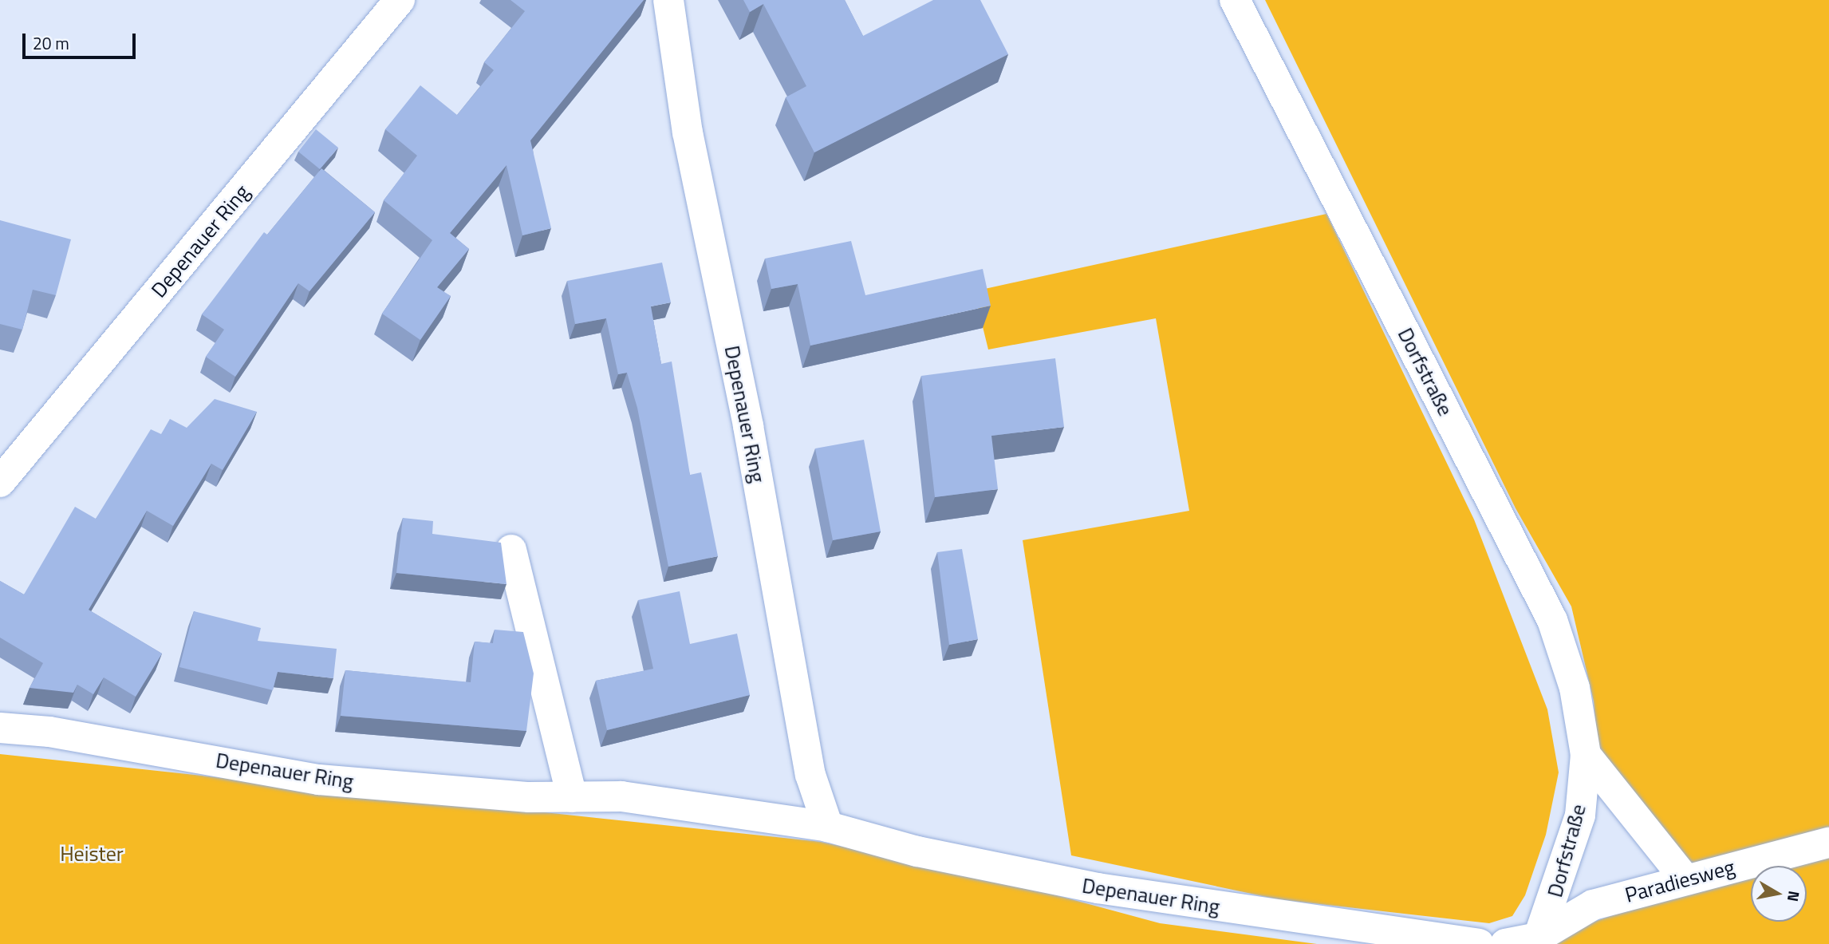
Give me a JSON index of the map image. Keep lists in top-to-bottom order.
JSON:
{
  "streets": {
    "street": ["Depenauer Ring", "Dorfstraße", "Paradiesweg"]
  },
  "crossings": [
    ["Dorfstraße", "Paradiesweg"]
  ],
  "parks": ["Heister"],
  "scale_bar": "20 m",
  "north": "right"
}
